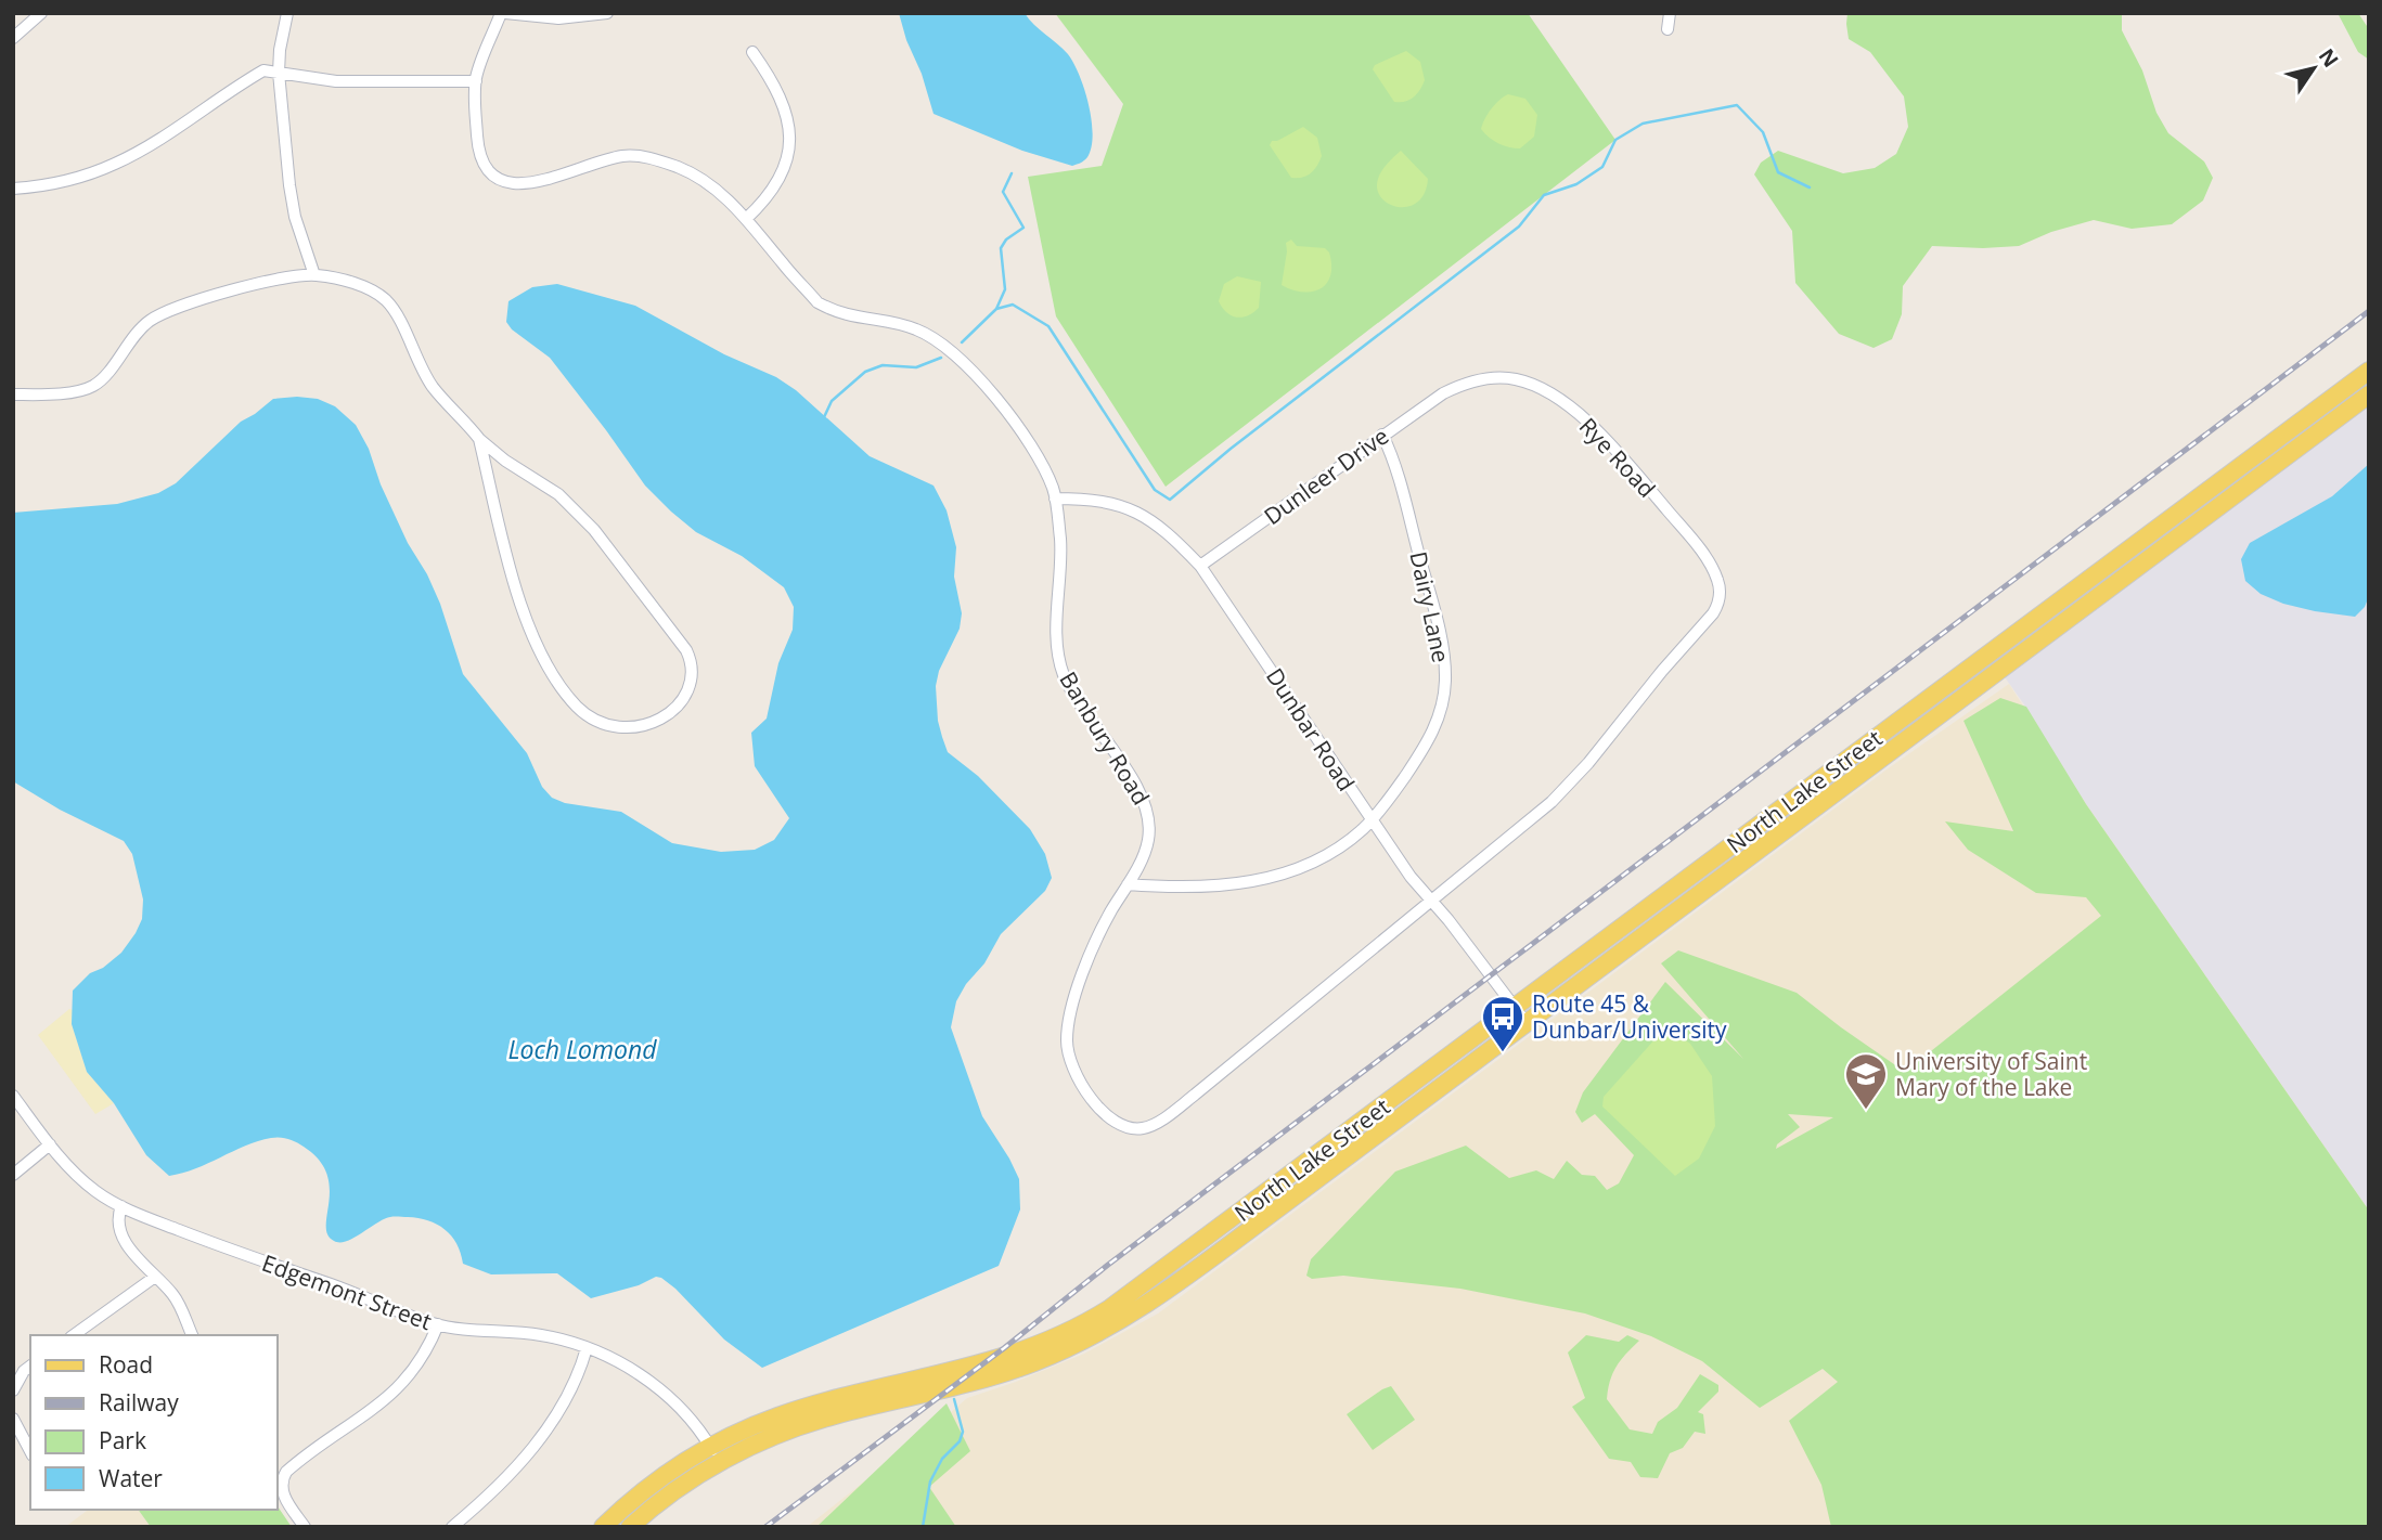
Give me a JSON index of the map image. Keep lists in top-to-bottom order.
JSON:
{
  "streets": {
    "main road": ["North Lake Street"],
    "street": [
      "Rye Road",
      "Dunleer Drive",
      "Dairy Lane",
      "Dunbar Road",
      "Banbury Road",
      "Edgemont Street"
    ]
  },
  "crossings": [
    ["Rye Road", "Dunleer Drive"],
    ["Rye Road", "Banbury Road"],
    ["Dunleer Drive", "Dairy Lane"],
    ["Dunleer Drive", "Dunbar Road"],
    ["Dairy Lane", "Dunbar Road"],
    ["Dairy Lane", "Banbury Road"],
    ["Dunbar Road", "Banbury Road"],
    ["Dunbar Road", "North Lake Street"],
    ["North Lake Street", "Edgemont Street"]
  ],
  "water": ["Loch Lomond"],
  "places": {
    "bus stop": ["Route 45 & Dunbar/University"],
    "school or university": ["University of Saint Mary of the Lake"]
  },
  "legend": [
    "Road",
    "Railway",
    "Park",
    "Water"
  ],
  "north": "top right"
}
